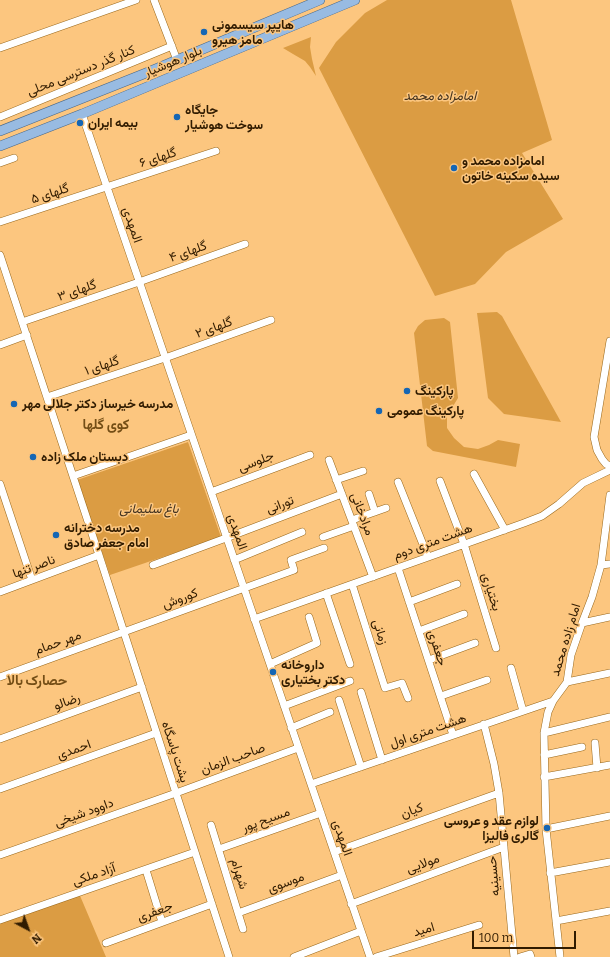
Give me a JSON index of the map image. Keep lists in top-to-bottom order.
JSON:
{
  "streets": {
    "main road": ["بلوار هوشیار"],
    "street": [
      "کنار گذر دسترسی محلی",
      "گلهای ۶",
      "گلهای ۵",
      "المهدی",
      "گلهای ۴",
      "گلهای ۳",
      "گلهای ۲",
      "گلهای ۱",
      "جلوسی",
      "تورانی",
      "مرادخانی",
      "هشت متری دوم",
      "ناصر تنها",
      "بختیاری",
      "کوروش",
      "زمانی",
      "امام زاده محمد",
      "مهر حمام",
      "جعفری",
      "رضالو",
      "هشت متری اول",
      "احمدی",
      "پشت پاسگاه",
      "صاحب الزمان",
      "کیان",
      "داوود شیخی",
      "مسیح پور",
      "مولایی",
      "شهرام",
      "آزاد ملکی",
      "حسینیه",
      "موسوی",
      "امید"
    ]
  },
  "crossings": [
    ["بلوار هوشیار", "المهدی"],
    ["گلهای ۶", "گلهای ۵"],
    ["گلهای ۶", "المهدی"],
    ["گلهای ۵", "المهدی"],
    ["المهدی", "گلهای ۴"],
    ["المهدی", "گلهای ۳"],
    ["المهدی", "گلهای ۲"],
    ["المهدی", "گلهای ۱"],
    ["المهدی", "جلوسی"],
    ["المهدی", "تورانی"],
    ["المهدی", "هشت متری دوم"],
    ["المهدی", "کوروش"],
    ["المهدی", "هشت متری اول"],
    ["المهدی", "صاحب الزمان"],
    ["المهدی", "کیان"],
    ["المهدی", "مسیح پور"],
    ["المهدی", "مولایی"],
    ["المهدی", "موسوی"],
    ["گلهای ۴", "گلهای ۳"],
    ["گلهای ۲", "گلهای ۱"],
    ["تورانی", "مرادخانی"],
    ["مرادخانی", "هشت متری دوم"],
    ["هشت متری دوم", "بختیاری"],
    ["هشت متری دوم", "زمانی"],
    ["هشت متری دوم", "جعفری"],
    ["ناصر تنها", "پشت پاسگاه"],
    ["کوروش", "مهر حمام"],
    ["کوروش", "پشت پاسگاه"],
    ["امام زاده محمد", "هشت متری اول"],
    ["مهر حمام", "پشت پاسگاه"],
    ["جعفری", "هشت متری اول"],
    ["جعفری", "پشت پاسگاه"],
    ["رضالو", "پشت پاسگاه"],
    ["هشت متری اول", "حسینیه"],
    ["احمدی", "پشت پاسگاه"],
    ["پشت پاسگاه", "صاحب الزمان"],
    ["پشت پاسگاه", "داوود شیخی"],
    ["پشت پاسگاه", "آزاد ملکی"],
    ["صاحب الزمان", "داوود شیخی"],
    ["کیان", "حسینیه"],
    ["مسیح پور", "شهرام"],
    ["مولایی", "حسینیه"],
    ["شهرام", "موسوی"]
  ],
  "districts": ["کوی گلها", "حصارک بالا"],
  "parks": ["امامزاده محمد", "باغ سلیمانی"],
  "places": [
    "هایپر سیسمونی مامز هیرو",
    "جایگاه سوخت هوشیار",
    "بیمه ایران",
    "امامزاده محمد و سیده سکینه خاتون",
    "پارکینگ",
    "مدرسه خیرساز دکتر جلالی مهر",
    "پارکینگ عمومی",
    "دبستان ملک زاده",
    "مدرسه دخترانه امام جعفر صادق",
    "داروخانه دکتر بختیاری",
    "لوازم عقد و عروسی گالری فالیزا"
  ],
  "scale_bar": "100 m",
  "north": "bottom right"
}
